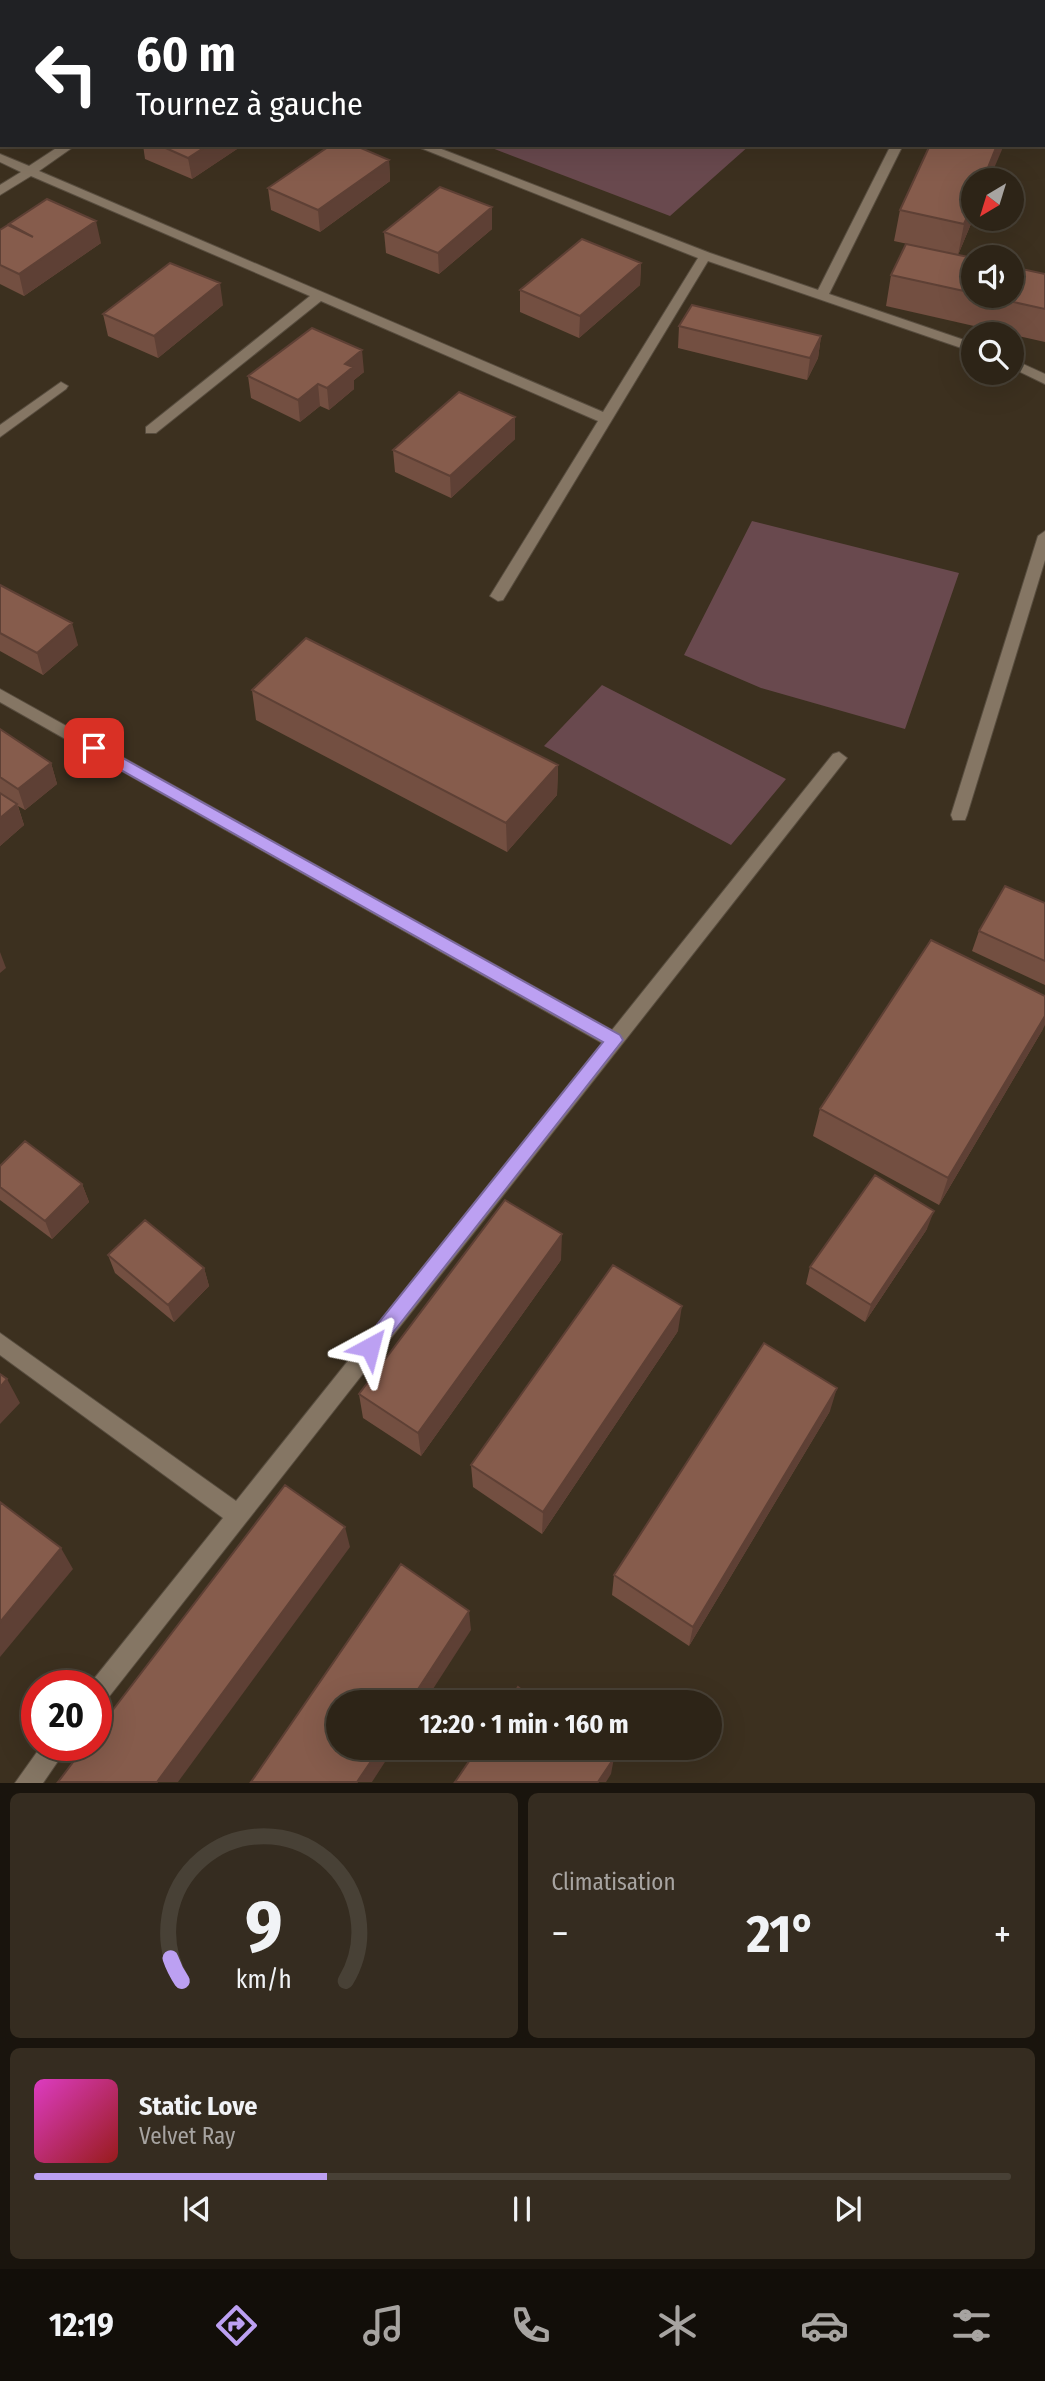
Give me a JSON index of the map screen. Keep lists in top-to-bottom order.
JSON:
{
  "north": "bottom left",
  "page": {
    "turn": ["60 m", "Tournez à gauche"],
    "limit": "20",
    "trip": "12:20 · 1 min · 160 m",
    "tile": "Climatisation",
    "heat": ["−", "21°", "+"],
    "song": ["Static Love", "Velvet Ray"],
    "tabs": "12:19",
    "gauge": ["9", "km/h"]
  }
}
